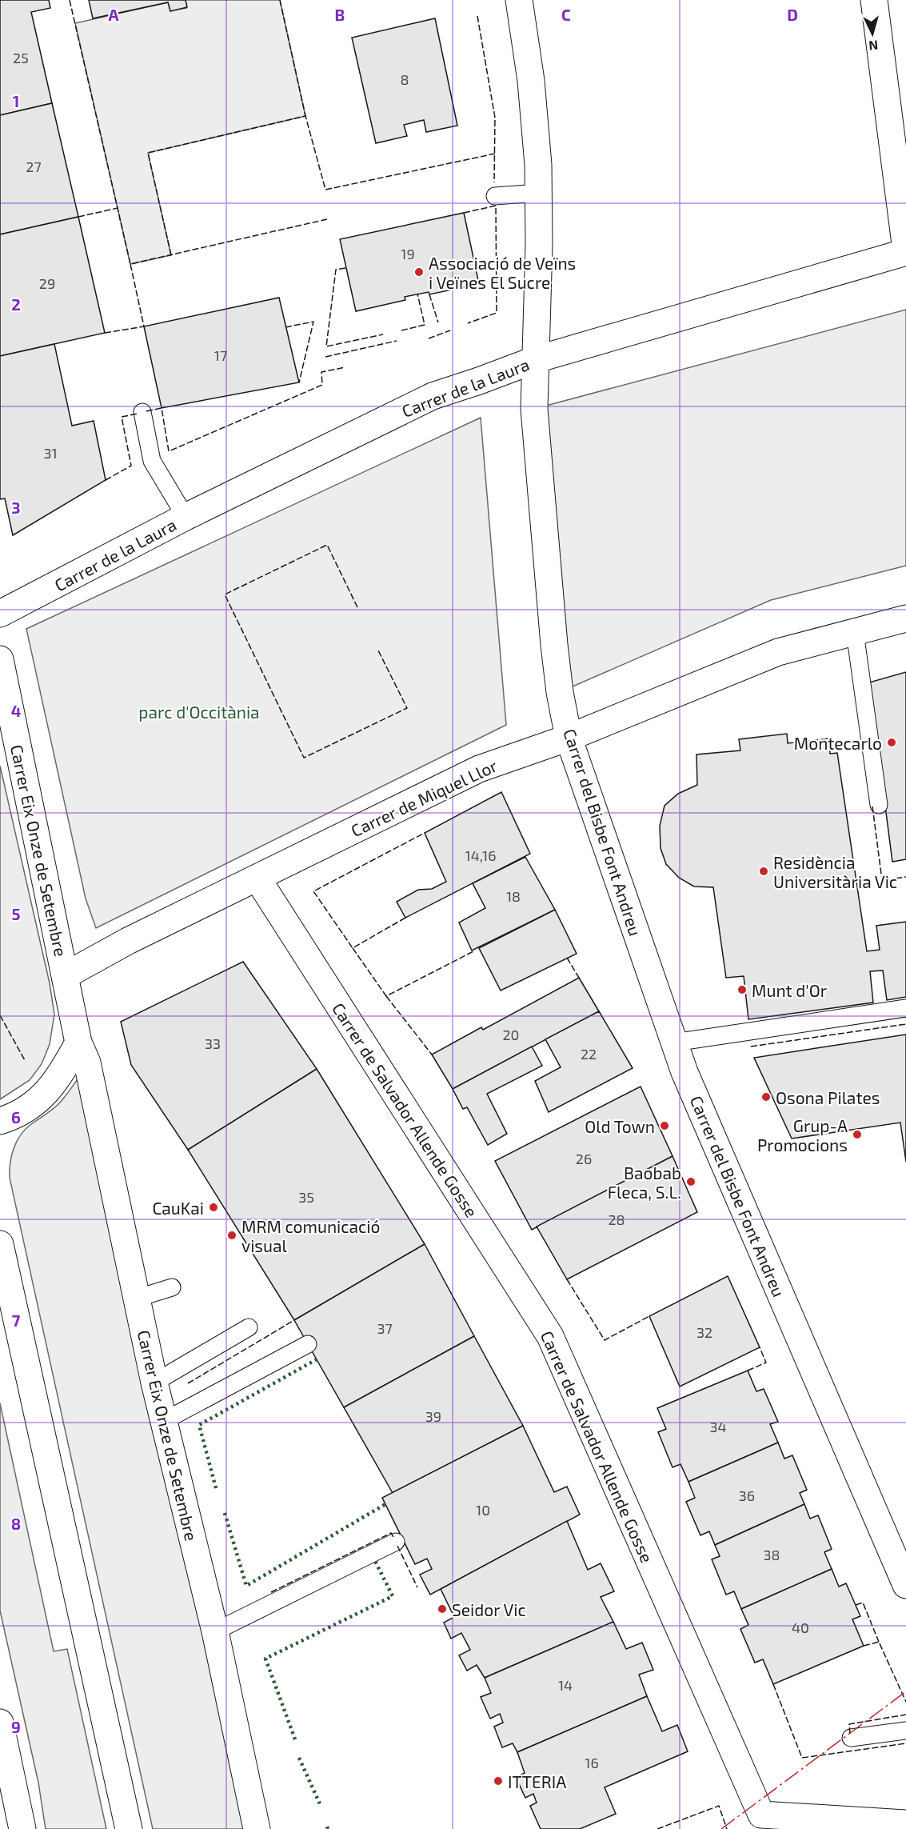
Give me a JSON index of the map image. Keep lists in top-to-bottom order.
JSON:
{
  "streets": {
    "street": [
      "Carrer de la Laura",
      "Carrer de Miquel Llor",
      "Carrer del Bisbe Font Andreu",
      "Carrer Eix Onze de Setembre",
      "Carrer de Salvador Allende Gosse"
    ]
  },
  "crossings": [
    ["Carrer de la Laura", "Carrer del Bisbe Font Andreu"],
    ["Carrer de Miquel Llor", "Carrer del Bisbe Font Andreu"],
    ["Carrer de Miquel Llor", "Carrer Eix Onze de Setembre"],
    ["Carrer de Miquel Llor", "Carrer de Salvador Allende Gosse"]
  ],
  "parks": ["parc d'Occitània"],
  "places": [
    "Associació de Veïns i Veïnes El Sucre",
    "Montecarlo",
    "Residència Universitària Vic",
    "Munt d'Or",
    "Osona Pilates",
    "Old Town",
    "Grup-A Promocions",
    "Baobab Fleca, S.L.",
    "CauKai",
    "MRM comunicació visual",
    "Seidor Vic",
    "ITTERIA"
  ],
  "house_numbers": [
    "25",
    "8",
    "27",
    "19",
    "29",
    "17",
    "31",
    "14,16",
    "18",
    "20",
    "33",
    "22",
    "26",
    "35",
    "28",
    "37",
    "32",
    "39",
    "34",
    "36",
    "10",
    "38",
    "40",
    "14",
    "16"
  ],
  "north": "bottom",
  "grid": {
    "columns": [
      "A",
      "B",
      "C",
      "D"
    ],
    "rows": [
      "1",
      "2",
      "3",
      "4",
      "5",
      "6",
      "7",
      "8",
      "9"
    ]
  }
}
